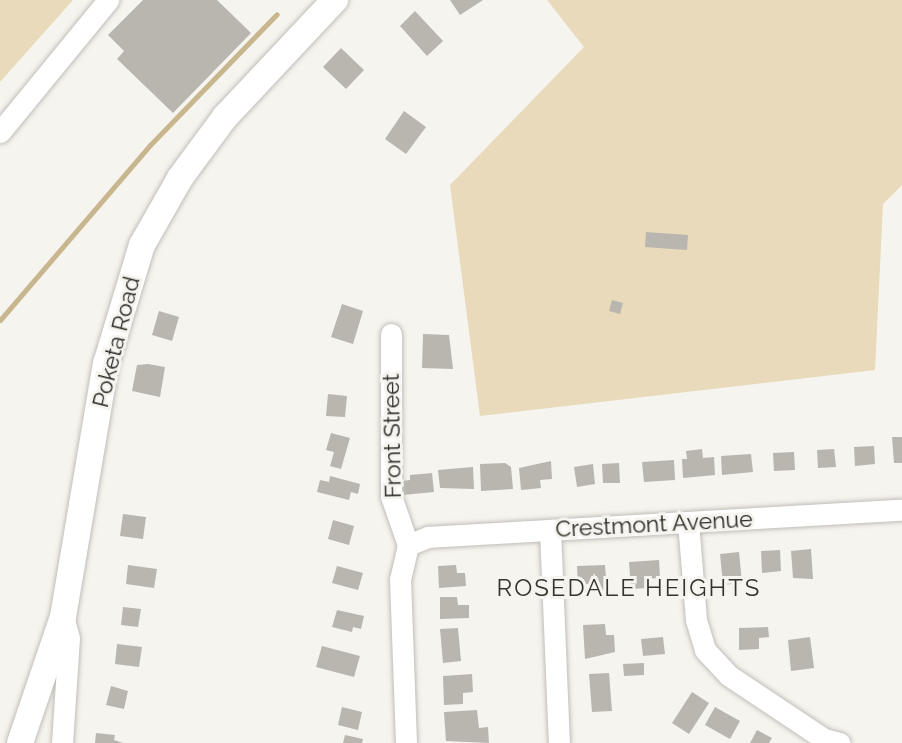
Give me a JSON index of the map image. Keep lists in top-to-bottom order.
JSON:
{
  "streets": {
    "street": ["Poketa Road", "Front Street", "Crestmont Avenue"]
  },
  "crossings": [
    ["Front Street", "Crestmont Avenue"]
  ],
  "districts": ["ROSEDALE HEIGHTS"]
}
